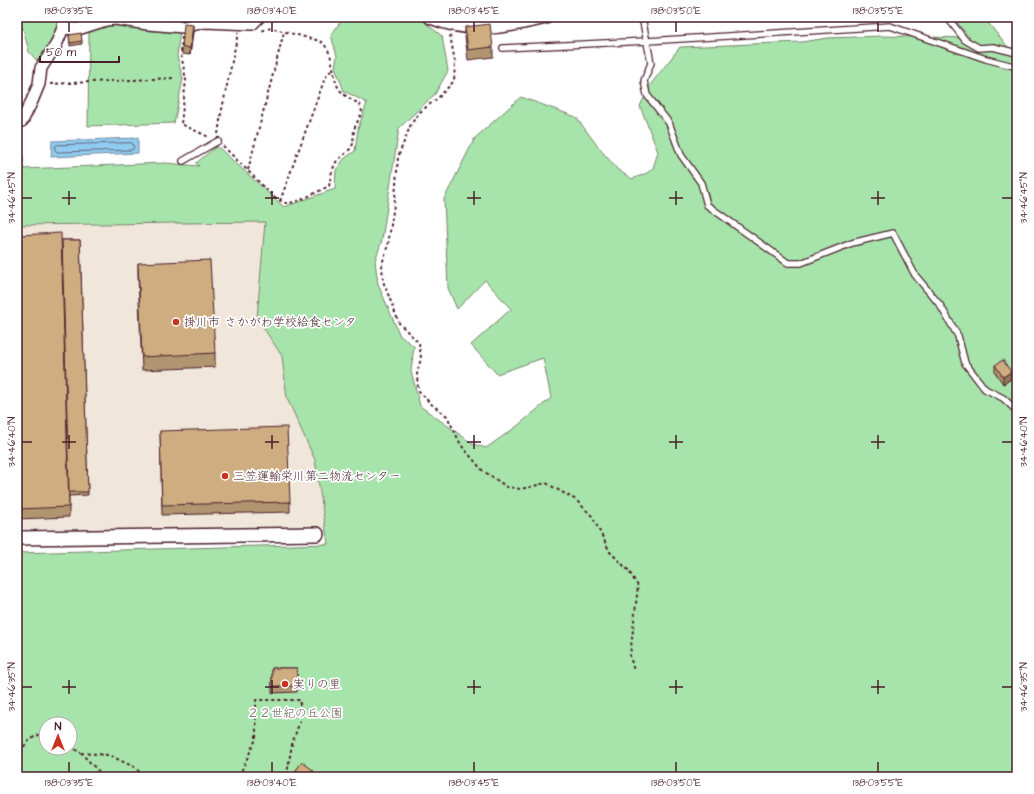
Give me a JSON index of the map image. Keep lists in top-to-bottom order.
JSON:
{
  "parks": ["２２世紀の丘公園"],
  "places": ["掛川市 さかがわ学校給食センタ", "三笠運輸栄川第二物流センター", "実りの里"],
  "scale_bar": "50 m",
  "north": "top",
  "coordinates": [
    "138°03'35\"E",
    "138°03'40\"E",
    "138°03'45\"E",
    "138°03'50\"E",
    "138°03'55\"E",
    "34°46'45\"N",
    "34°46'40\"N",
    "34°46'35\"N"
  ]
}
